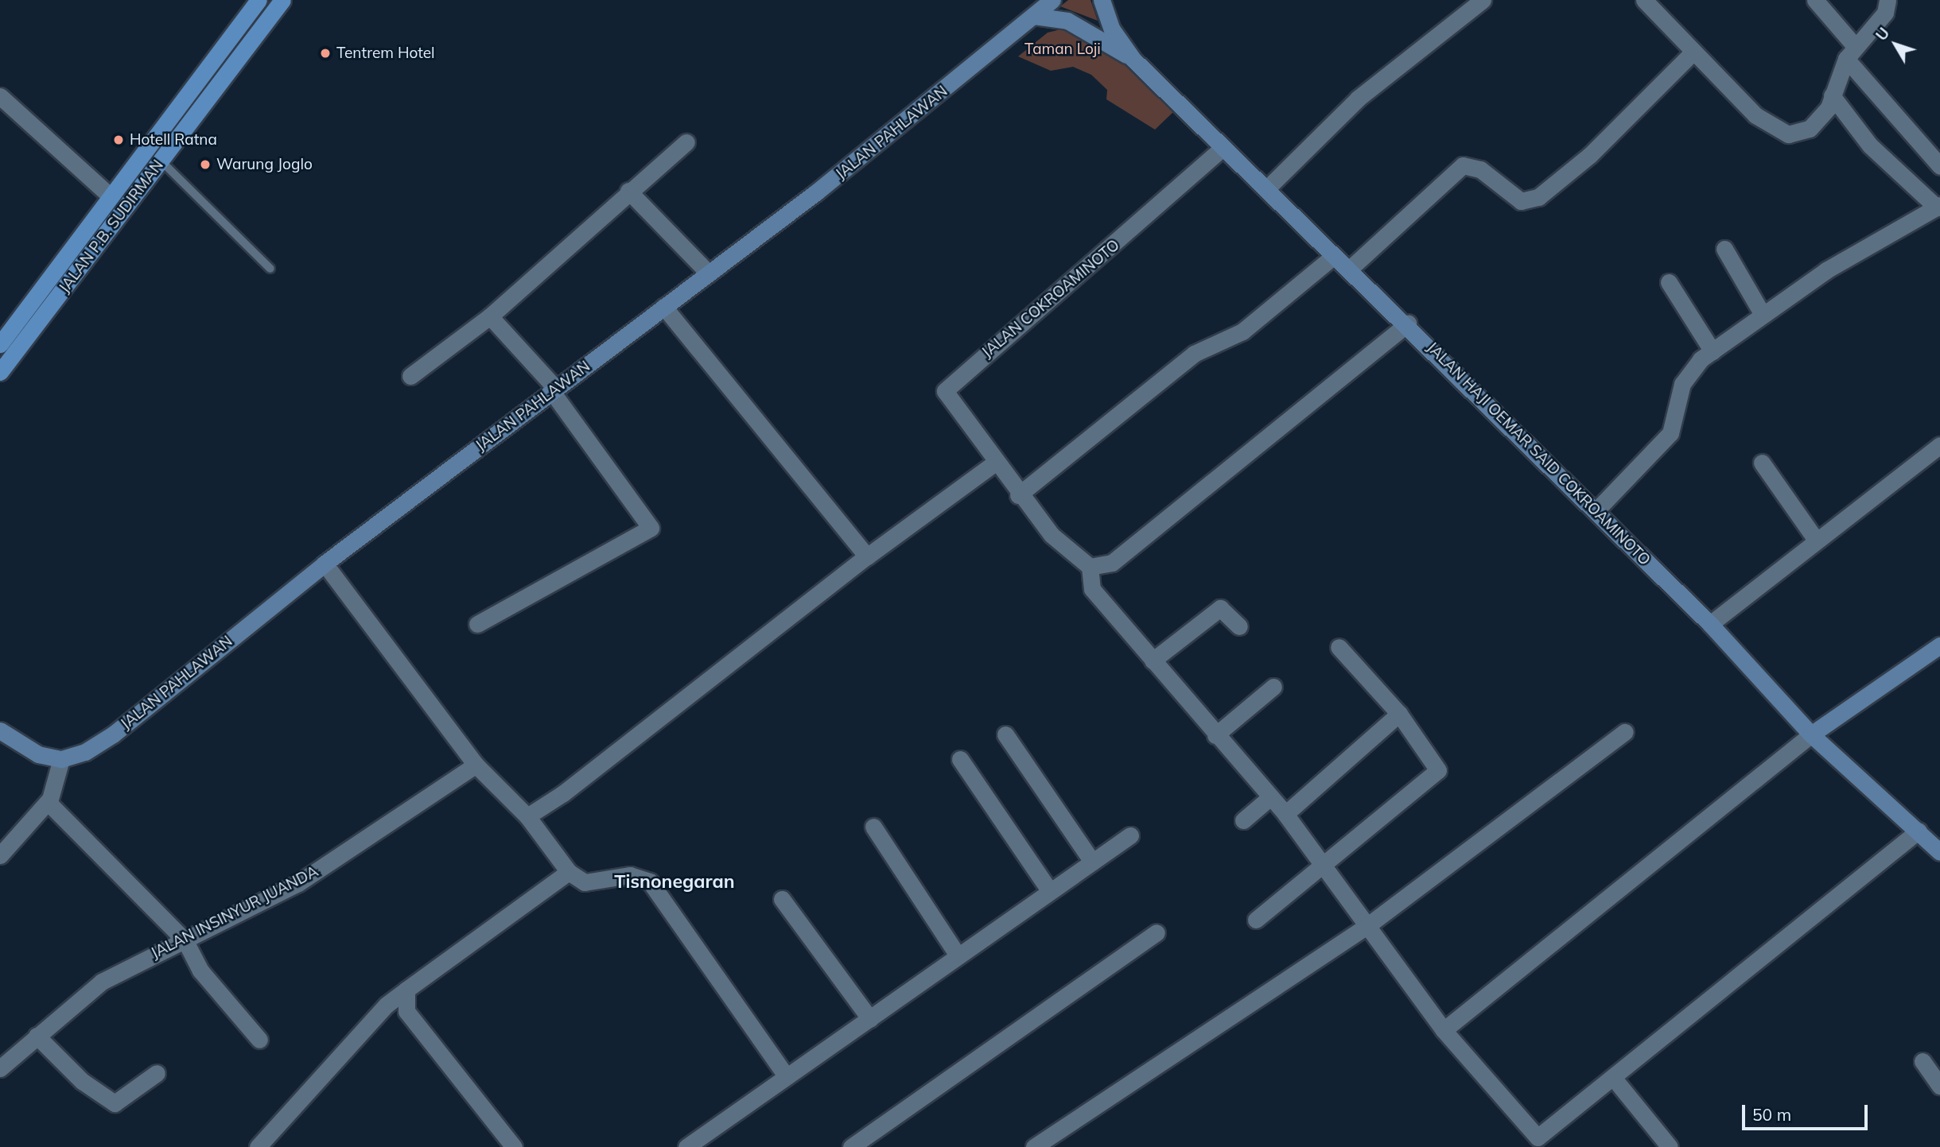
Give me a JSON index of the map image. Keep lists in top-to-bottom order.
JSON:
{
  "streets": {
    "main road": ["JALAN PAHLAWAN", "JALAN P.B. SUDIRMAN", "JALAN HAJI OEMAR SAID COKROAMINOTO"],
    "street": ["JALAN COKROAMINOTO", "JALAN INSINYUR JUANDA"]
  },
  "crossings": [
    ["JALAN COKROAMINOTO", "JALAN HAJI OEMAR SAID COKROAMINOTO"]
  ],
  "districts": ["Tisnonegaran"],
  "parks": ["Taman Loji"],
  "places": ["Tentrem Hotel", "Hotell Ratna", "Warung Joglo"],
  "scale_bar": "50 m",
  "north": "top left"
}
